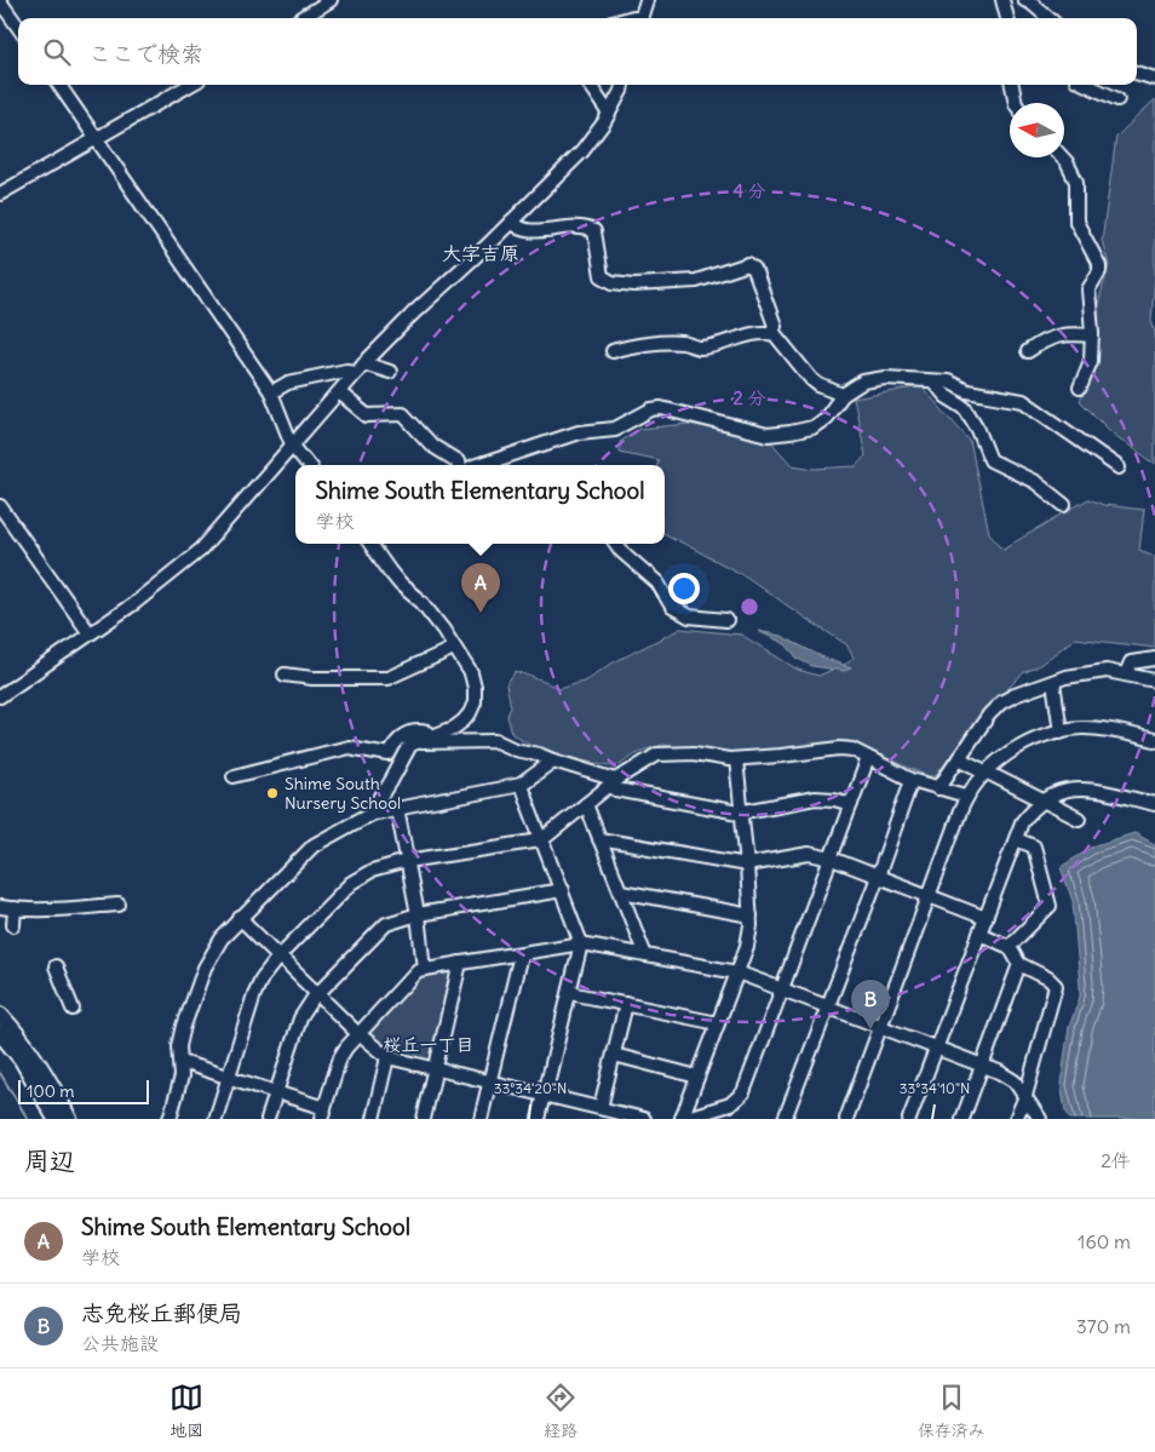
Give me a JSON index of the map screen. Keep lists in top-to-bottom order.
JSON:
{
  "districts": ["大字吉原", "桜丘一丁目"],
  "places": ["Shime South Nursery School"],
  "scale_bar": "100 m",
  "north": "left",
  "page": {
    "search": "ここで検索",
    "popup": ["Shime South Elementary School", "学校"],
    "pins": ["A", "B"],
    "scale": "100 m",
    "heading": ["周辺", "2件"],
    "list": [
      {
        "mark": "A",
        "name": "Shime South Elementary School",
        "note": "学校",
        "value": "160 m"
      },
      {
        "mark": "B",
        "name": "志免桜丘郵便局",
        "note": "公共施設",
        "value": "370 m"
      }
    ],
    "nav": ["地図", "経路", "保存済み"]
  },
  "coordinates": ["33°34'20\"N", "33°34'10\"N"],
  "rings": ["4 分", "2 分"]
}
